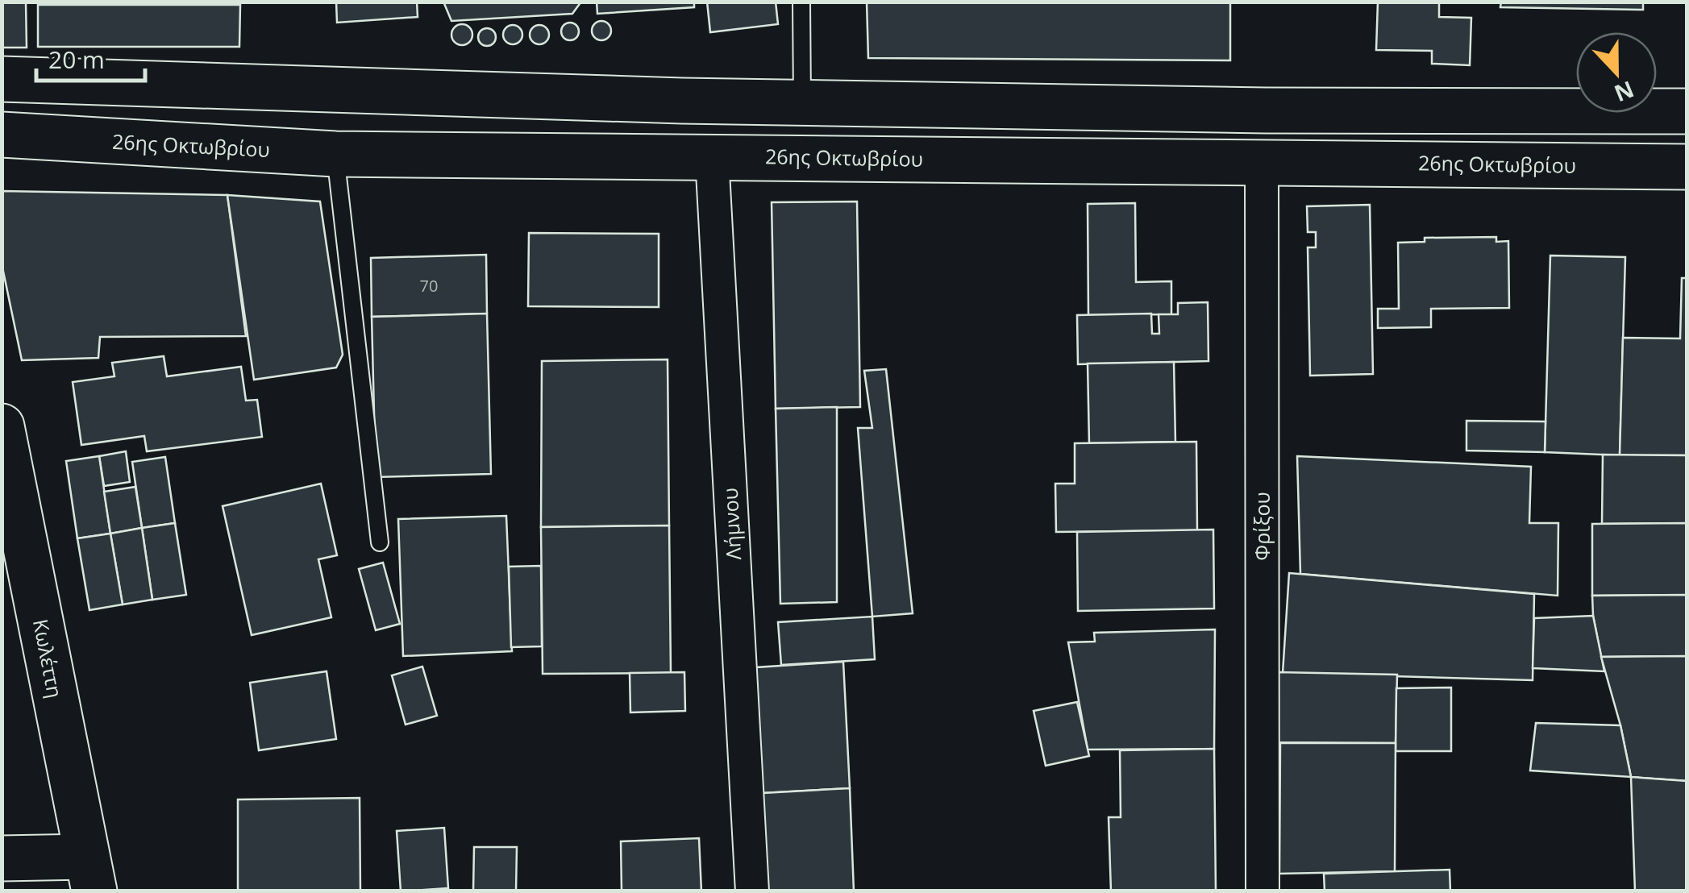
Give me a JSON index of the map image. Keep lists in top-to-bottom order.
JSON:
{
  "streets": {
    "main road": ["26ης Οκτωβρίου", "Κωλέττη"],
    "street": ["Λήμνου", "Φρίξου"]
  },
  "crossings": [
    ["26ης Οκτωβρίου", "Λήμνου"],
    ["26ης Οκτωβρίου", "Φρίξου"]
  ],
  "house_numbers": ["70"],
  "scale_bar": "20 m",
  "north": "bottom"
}
